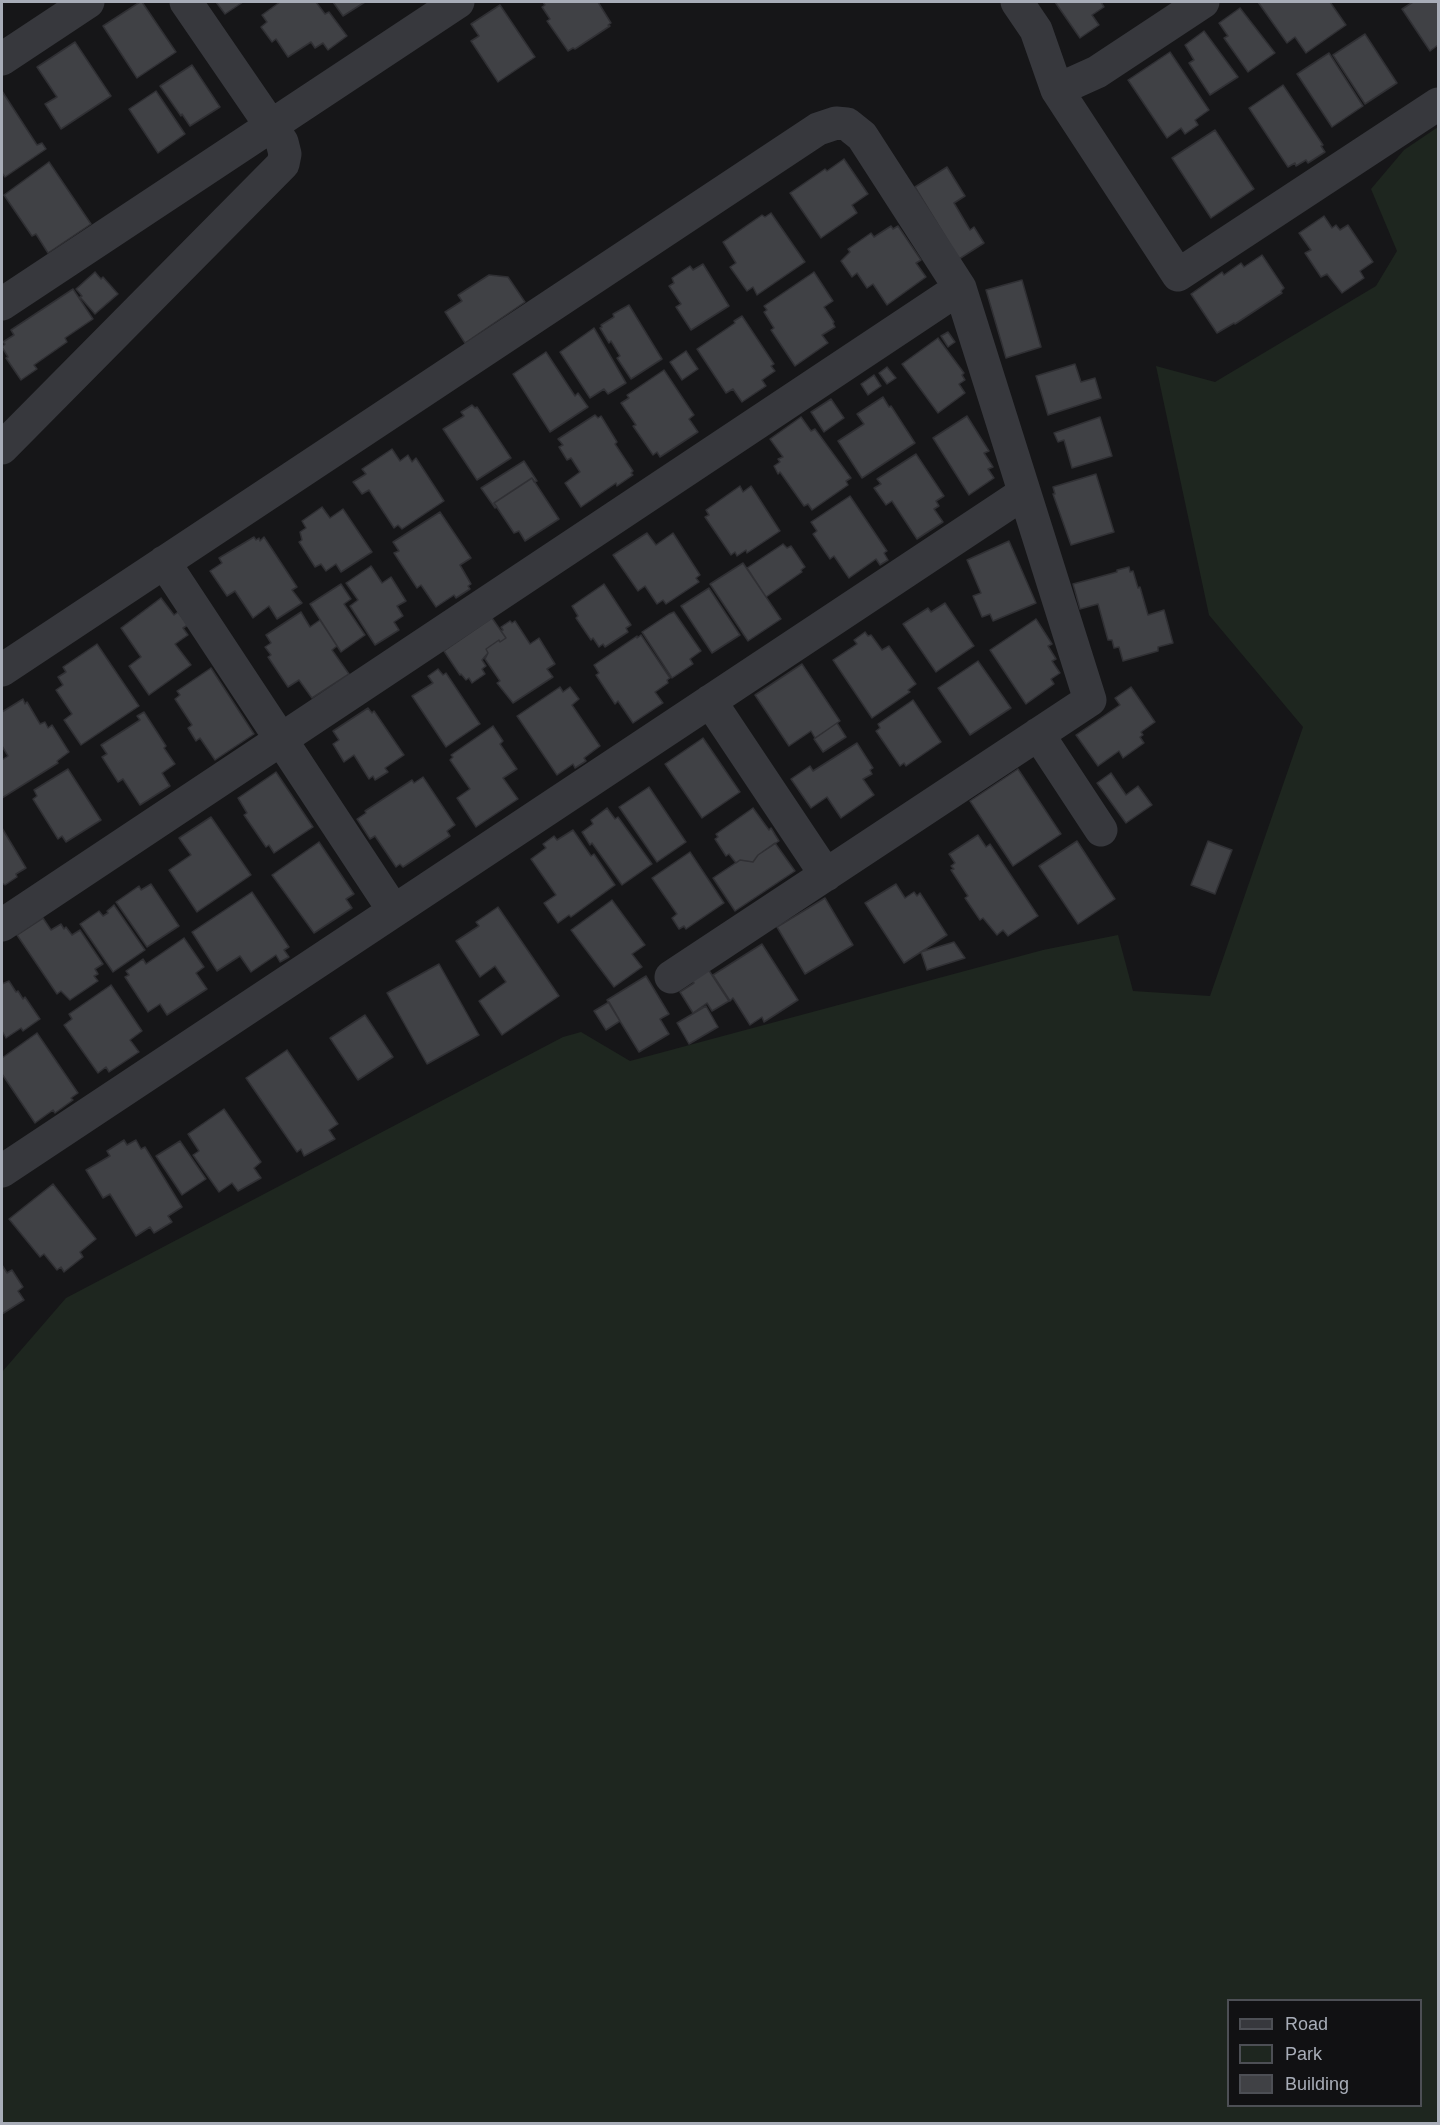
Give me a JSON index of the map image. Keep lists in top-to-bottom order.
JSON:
{
  "legend": ["Road", "Park", "Building"]
}
